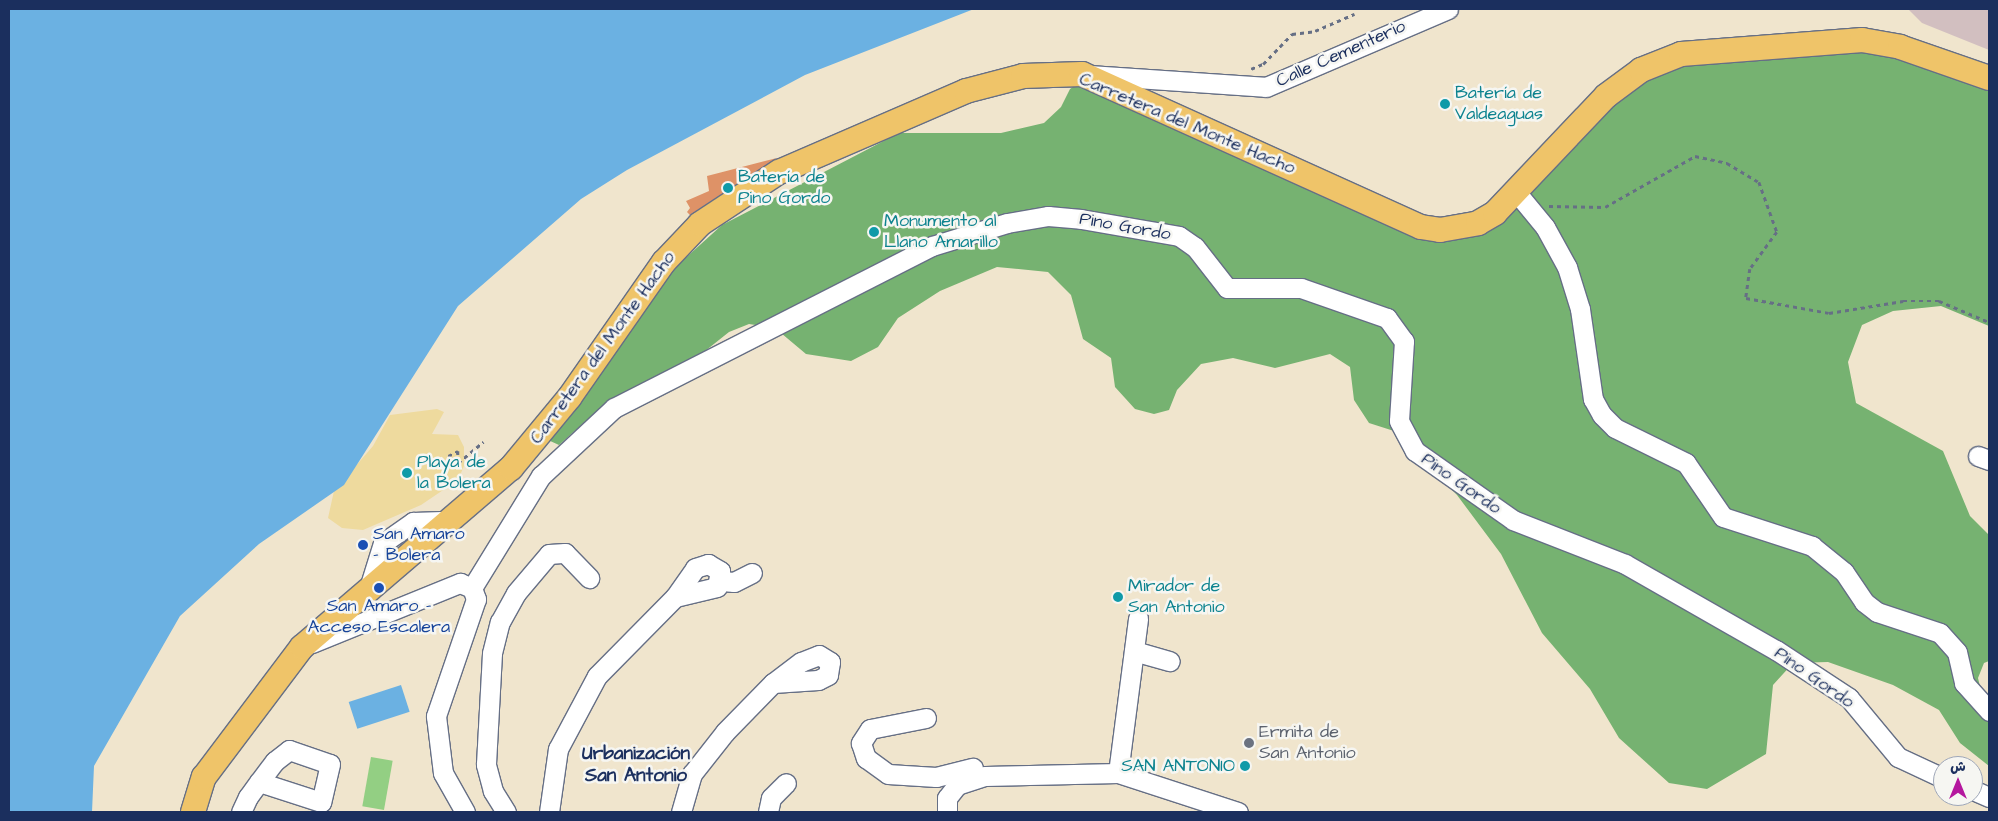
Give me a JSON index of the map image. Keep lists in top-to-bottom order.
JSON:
{
  "streets": {
    "main road": ["Carretera del Monte Hacho"],
    "street": ["Calle Cementerio", "Pino Gordo"]
  },
  "crossings": [
    ["Calle Cementerio", "Carretera del Monte Hacho"]
  ],
  "districts": ["Urbanización San Antonio"],
  "places": [
    "Batería de Valdeaguas",
    "Batería de Pino Gordo",
    "Monumento al Llano Amarillo",
    "Playa de la Bolera",
    "San Amaro - Bolera",
    "San Amaro - Acceso Escalera",
    "Mirador de San Antonio",
    "Ermita de San Antonio",
    "SAN ANTONIO"
  ],
  "north": "top"
}
